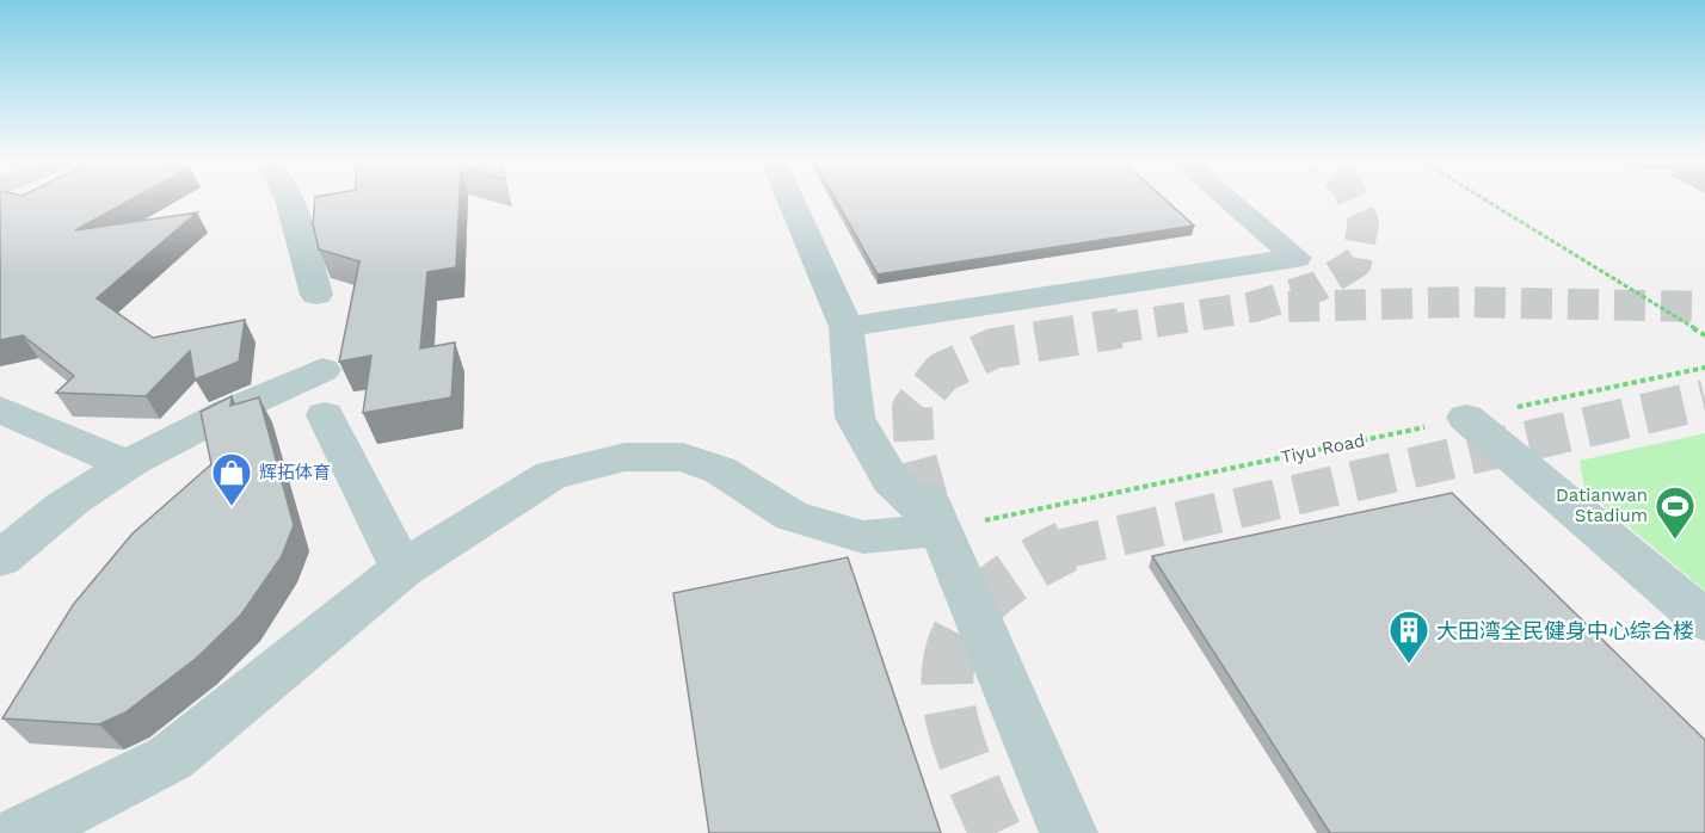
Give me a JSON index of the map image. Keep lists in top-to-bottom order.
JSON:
{
  "streets": {
    "path": ["Tiyu Road"]
  },
  "places": {
    "shop": ["辉拓体育"],
    "sports": ["Datianwan Stadium"],
    "building": ["大田湾全民健身中心综合楼"]
  }
}
